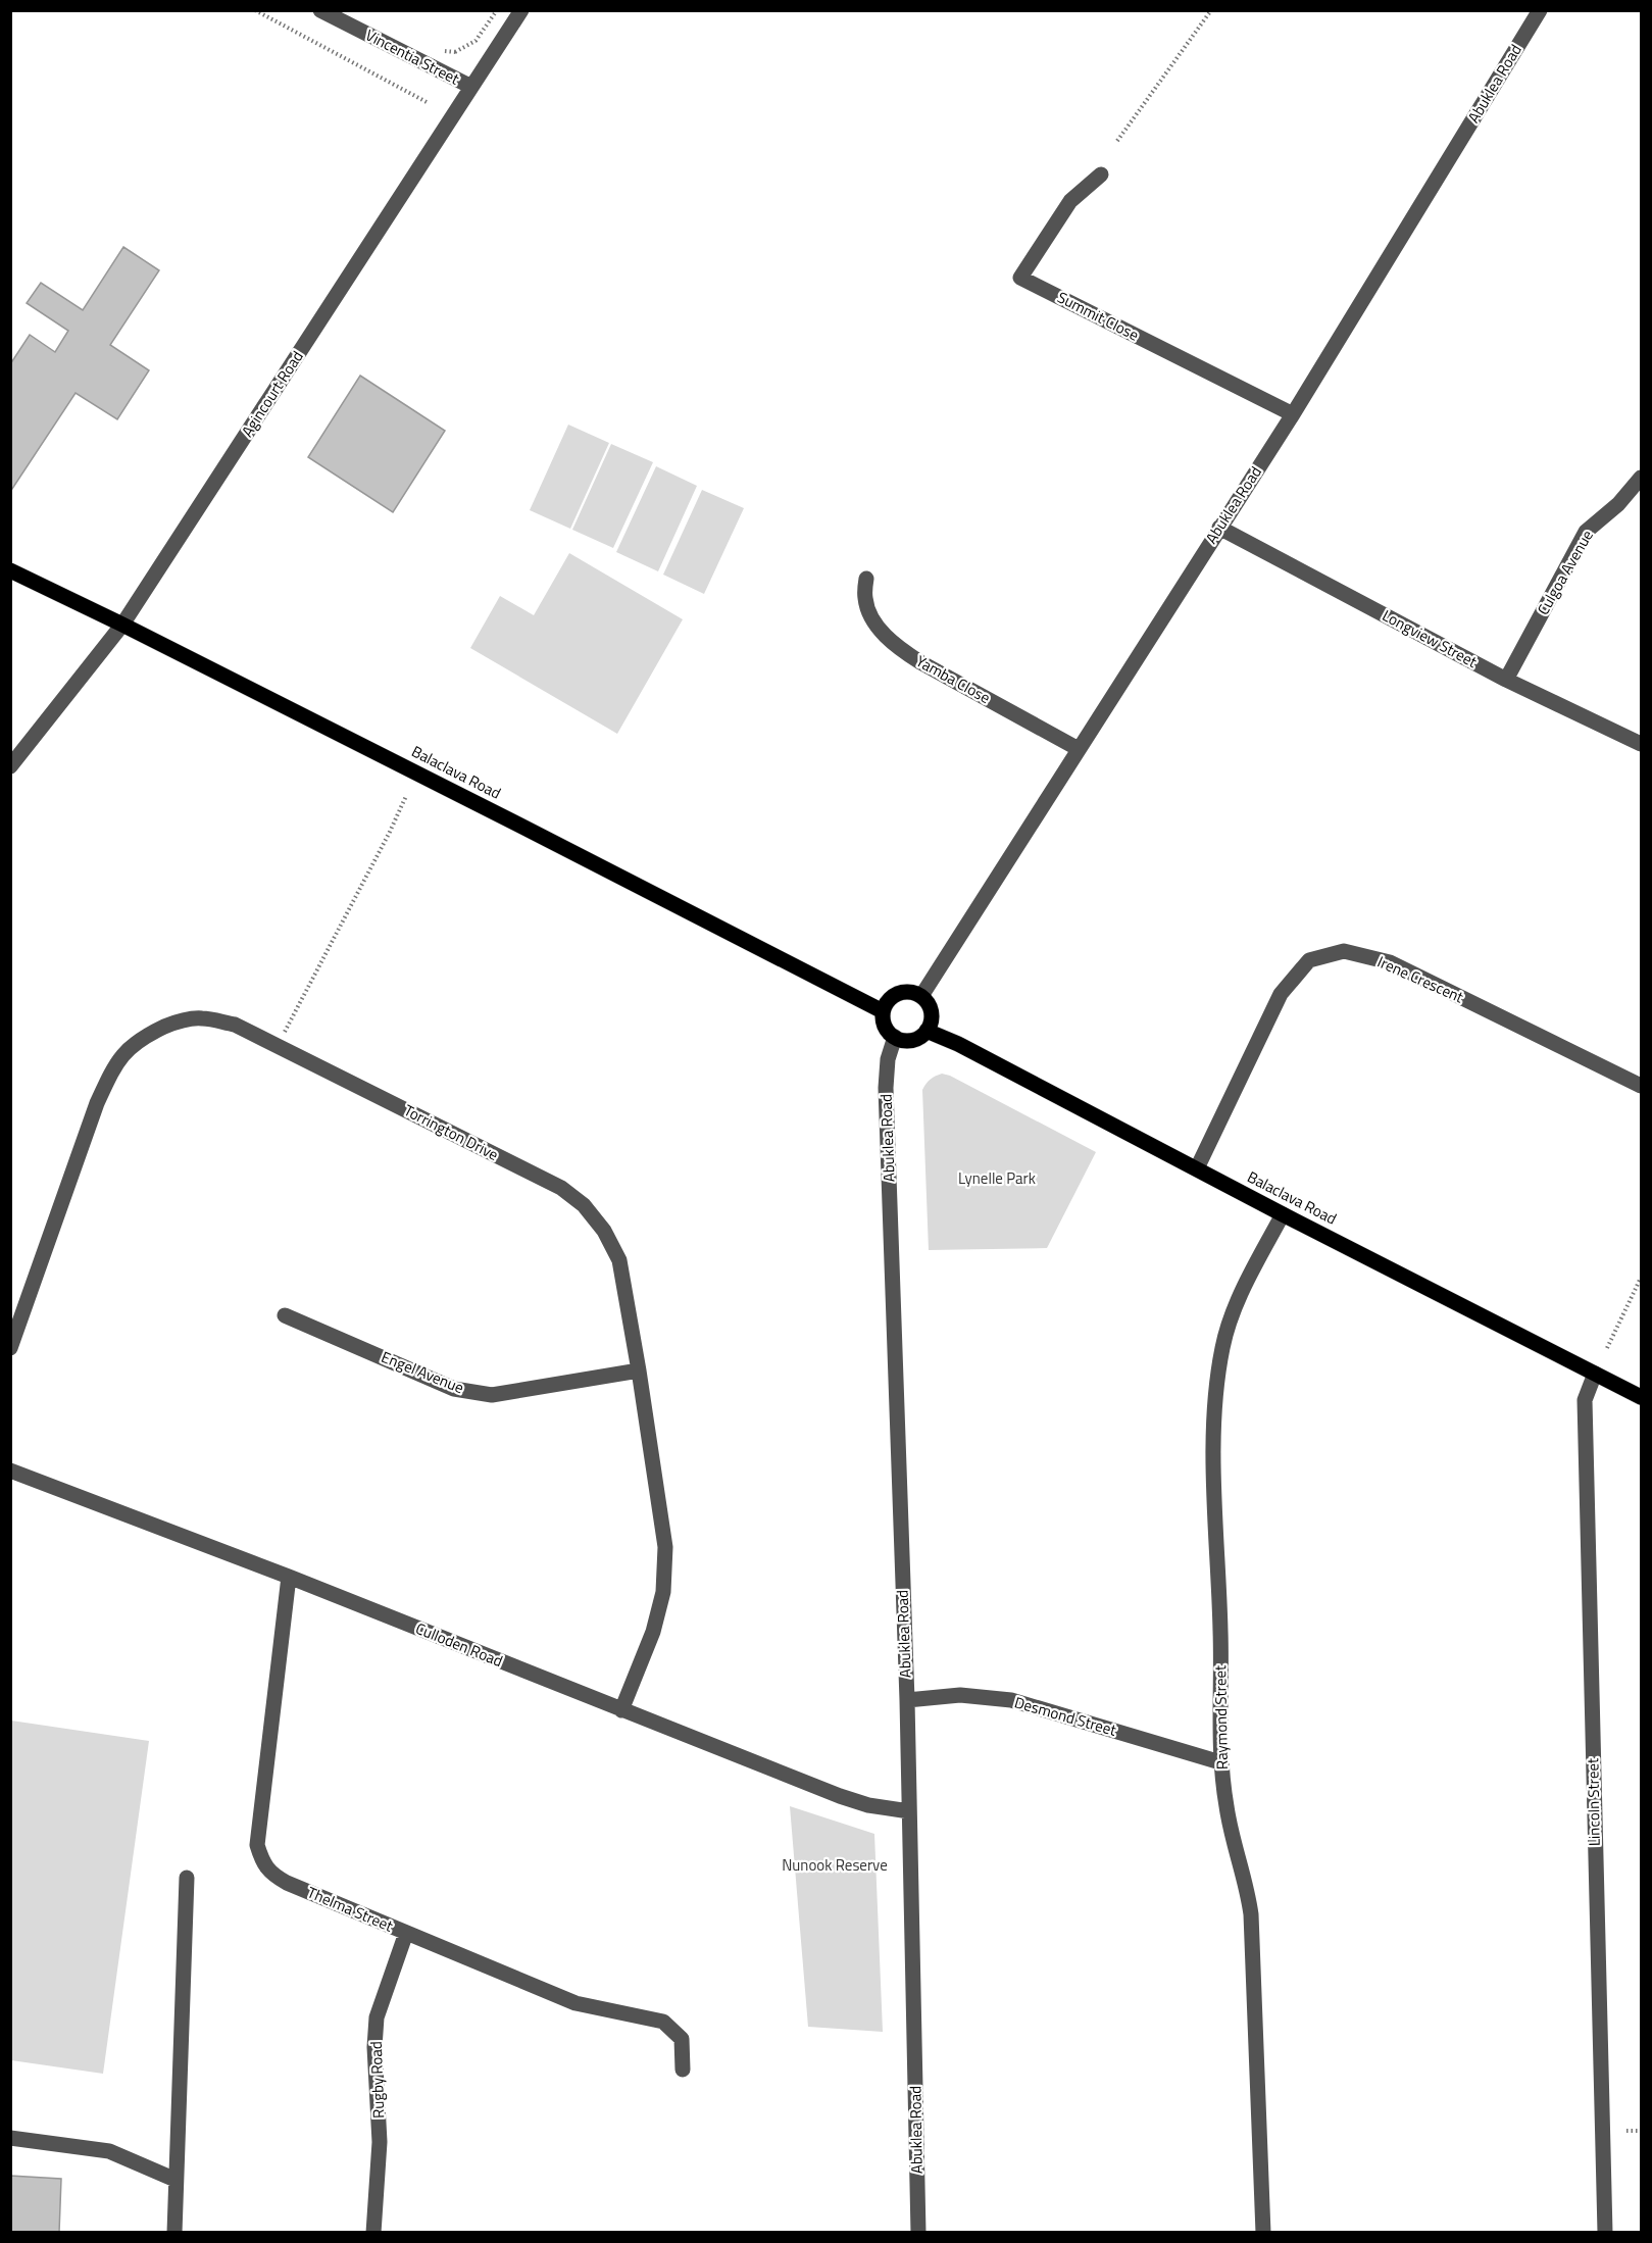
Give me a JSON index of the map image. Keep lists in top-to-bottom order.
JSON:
{
  "streets": {
    "main road": ["Balaclava Road"],
    "street": [
      "Vincentia Street",
      "Abuklea Road",
      "Summit Close",
      "Agincourt Road",
      "Culgoa Avenue",
      "Longview Street",
      "Yamba Close",
      "Irene Crescent",
      "Torrington Drive",
      "Engel Avenue",
      "Culloden Road",
      "Desmond Street",
      "Raymond Street",
      "Lincoln Street",
      "Thelma Street",
      "Rugby Road"
    ]
  },
  "crossings": [
    ["Vincentia Street", "Agincourt Road"],
    ["Abuklea Road", "Summit Close"],
    ["Abuklea Road", "Longview Street"],
    ["Abuklea Road", "Yamba Close"],
    ["Abuklea Road", "Balaclava Road"],
    ["Abuklea Road", "Culloden Road"],
    ["Abuklea Road", "Desmond Street"],
    ["Agincourt Road", "Balaclava Road"],
    ["Culgoa Avenue", "Longview Street"],
    ["Balaclava Road", "Irene Crescent"],
    ["Balaclava Road", "Raymond Street"],
    ["Balaclava Road", "Lincoln Street"],
    ["Torrington Drive", "Engel Avenue"],
    ["Torrington Drive", "Culloden Road"],
    ["Culloden Road", "Thelma Street"],
    ["Desmond Street", "Raymond Street"],
    ["Thelma Street", "Rugby Road"]
  ],
  "parks": ["Lynelle Park", "Nunook Reserve"]
}
